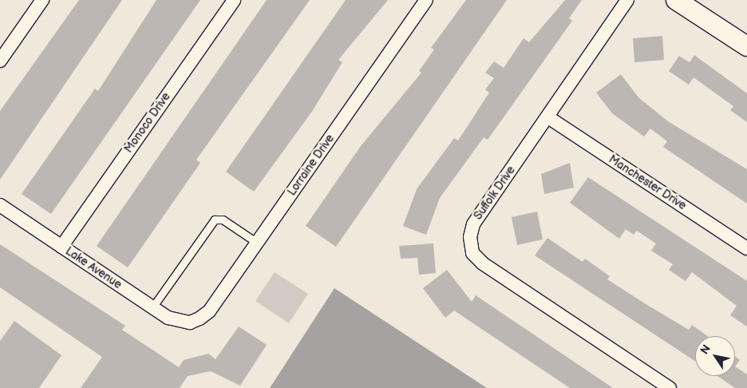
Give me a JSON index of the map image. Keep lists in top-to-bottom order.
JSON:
{
  "streets": {
    "street": [
      "Monoco Drive",
      "Lorraine Drive",
      "Manchester Drive",
      "Suffolk Drive",
      "Lake Avenue"
    ]
  },
  "crossings": [
    ["Monoco Drive", "Lake Avenue"],
    ["Lorraine Drive", "Lake Avenue"],
    ["Manchester Drive", "Suffolk Drive"]
  ],
  "north": "top left"
}
